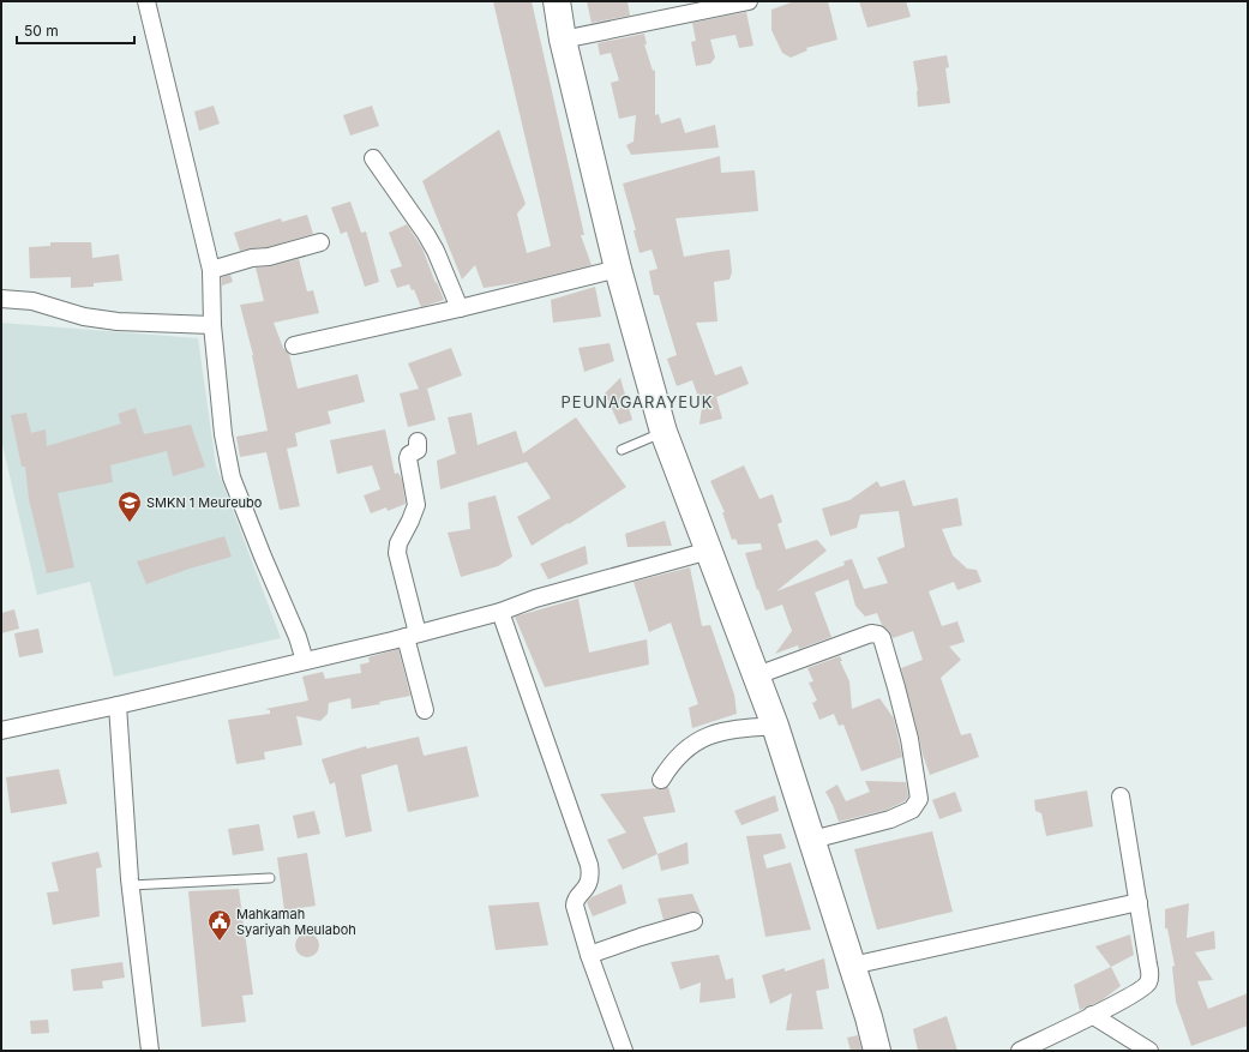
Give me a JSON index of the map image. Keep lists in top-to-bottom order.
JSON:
{
  "districts": ["PEUNAGARAYEUK"],
  "places": {
    "school or university": ["SMKN 1 Meureubo"],
    "public building": ["Mahkamah Syariyah Meulaboh"]
  },
  "scale_bar": "50 m"
}
